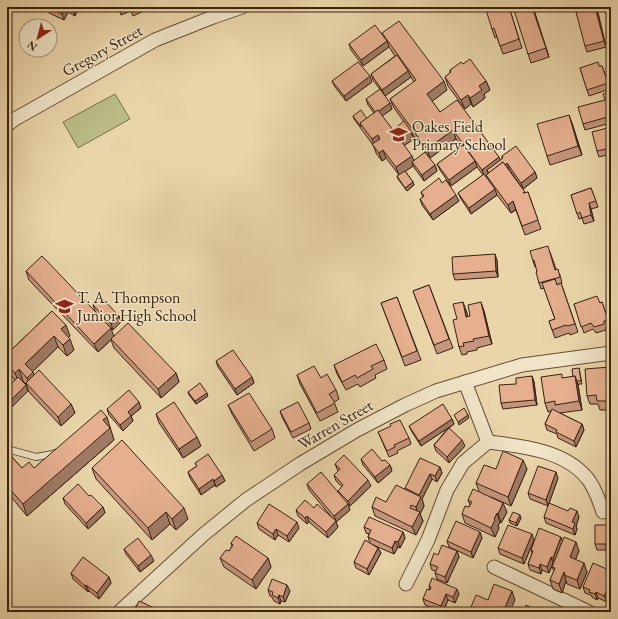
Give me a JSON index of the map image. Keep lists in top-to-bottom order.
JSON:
{
  "streets": {
    "street": ["Gregory Street", "Warren Street"]
  },
  "places": {
    "school or university": ["Oakes Field Primary School", "T. A. Thompson Junior High School"]
  },
  "north": "bottom left"
}
